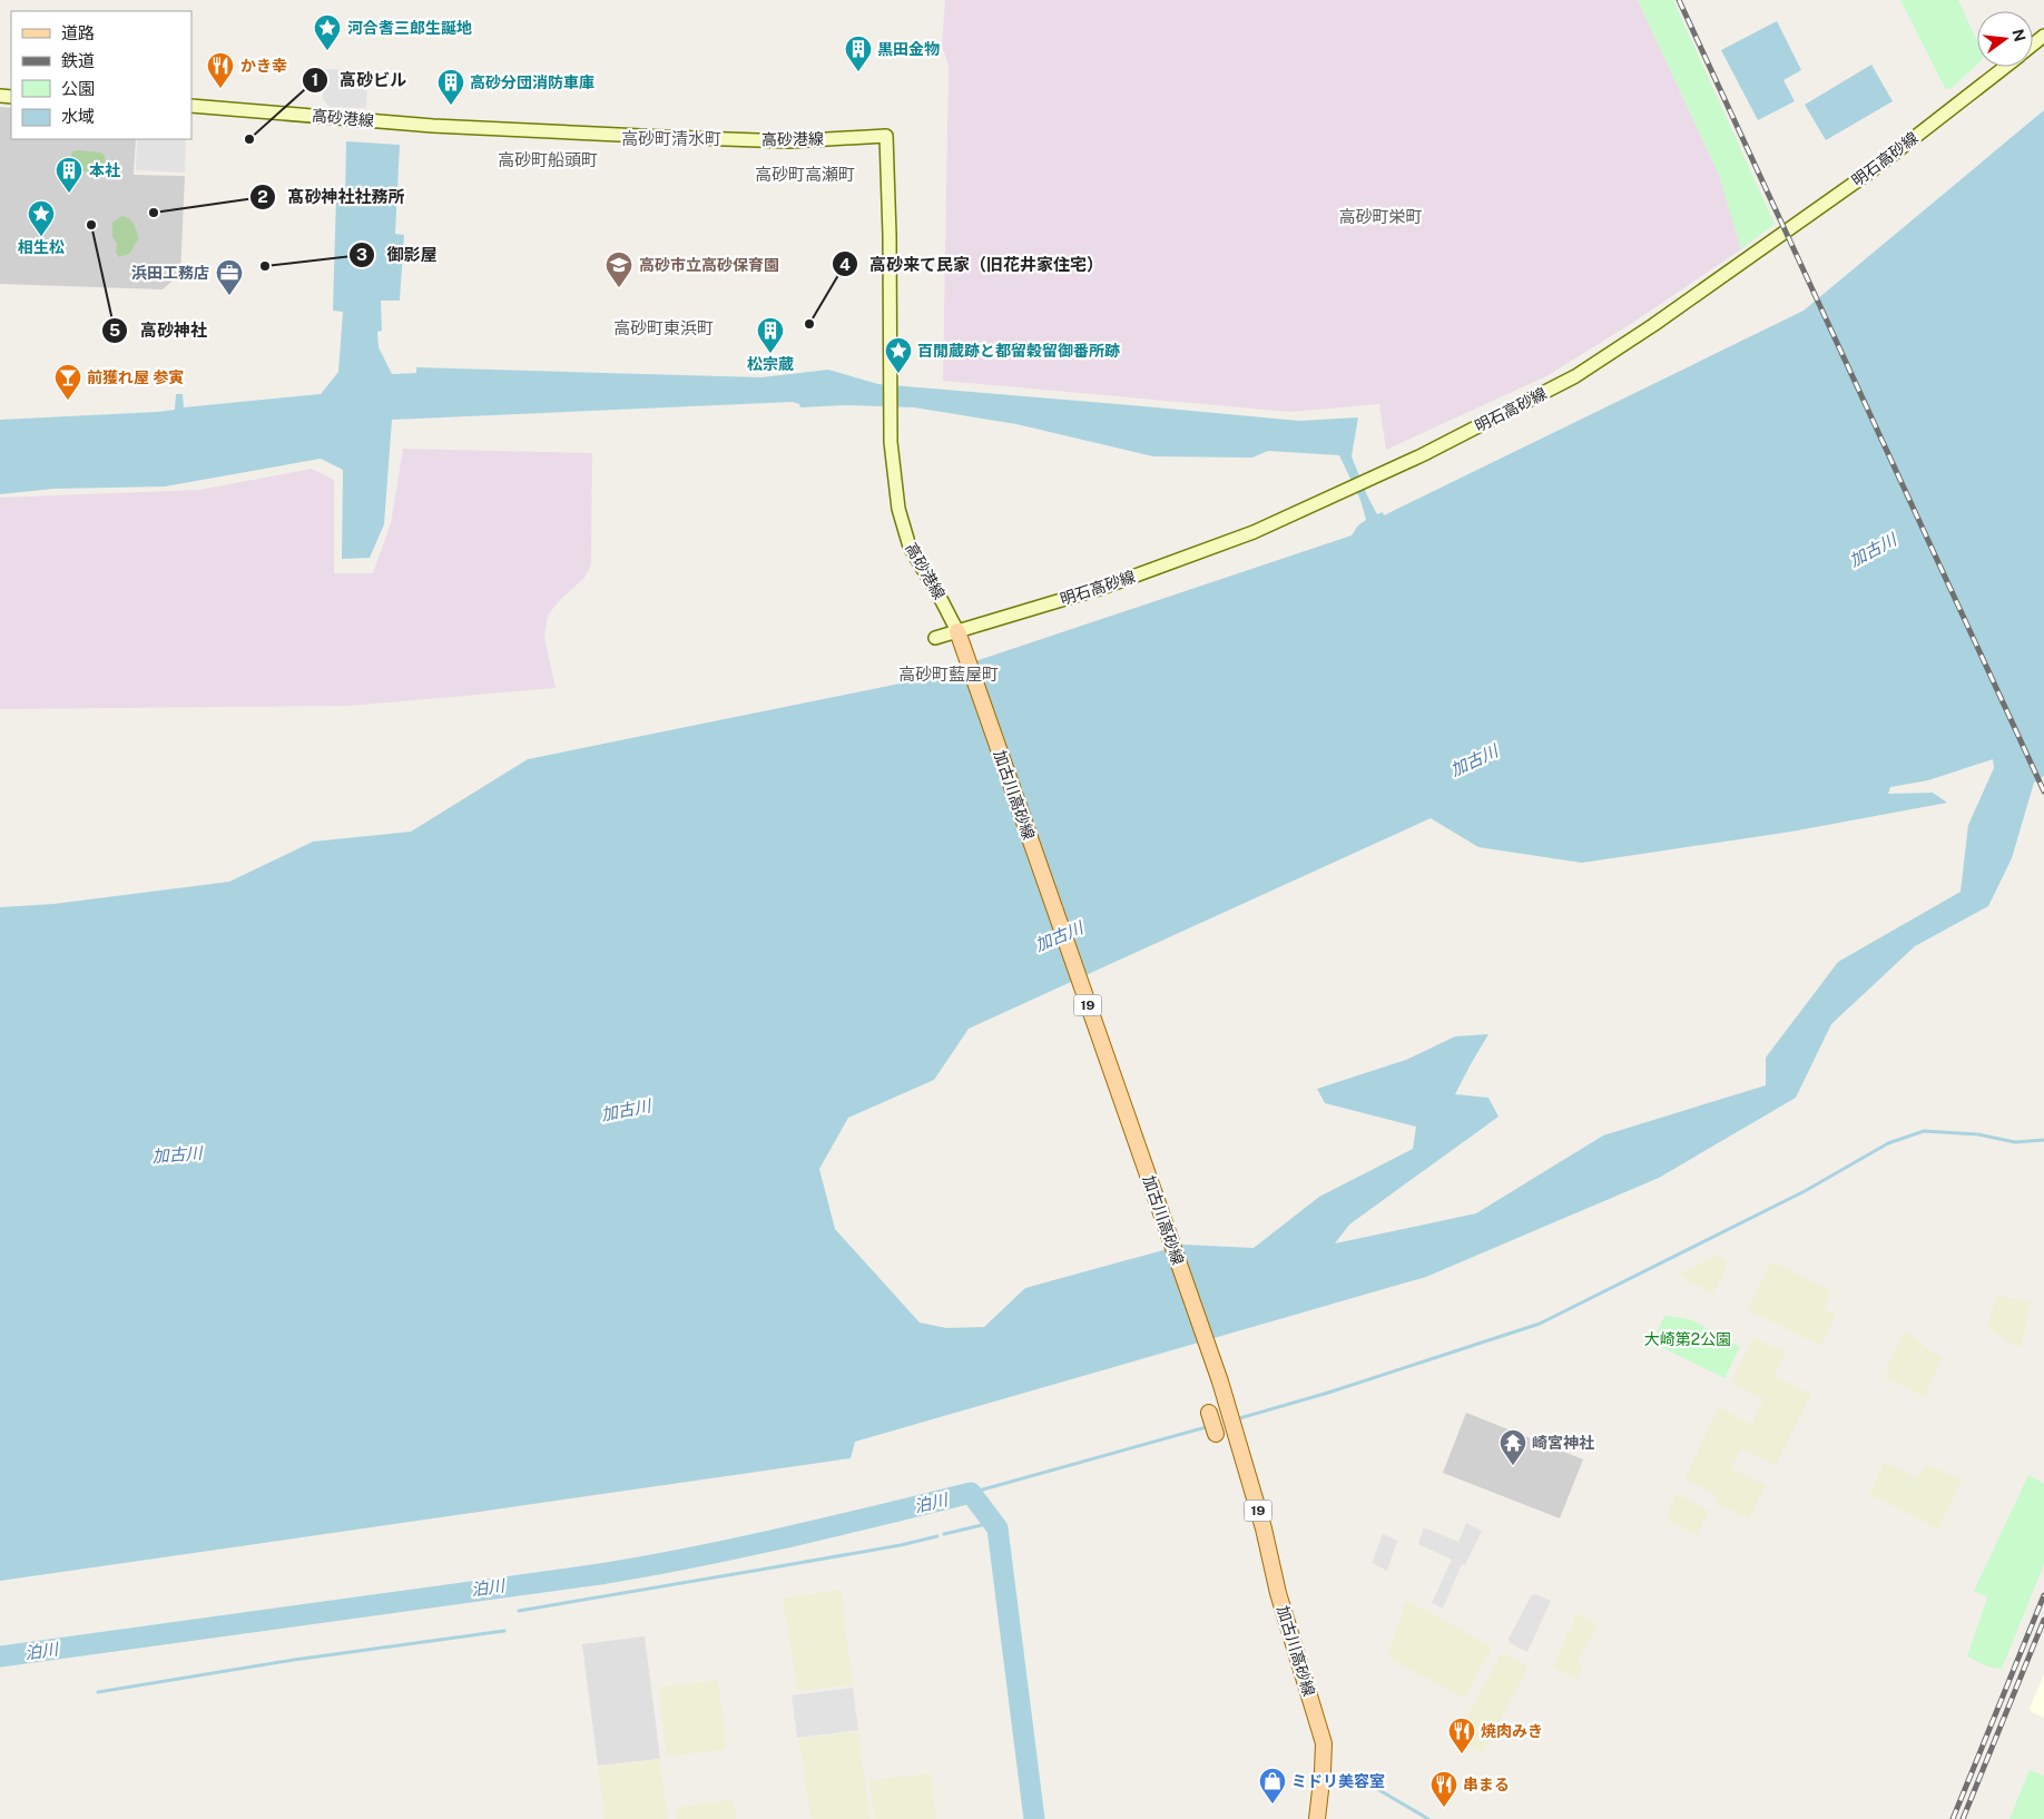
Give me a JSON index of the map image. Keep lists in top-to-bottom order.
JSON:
{
  "streets": {
    "main road": [
      "高砂港線",
      "明石高砂線",
      "加古川高砂線",
      "19"
    ]
  },
  "crossings": [
    ["高砂港線", "明石高砂線"],
    ["高砂港線", "加古川高砂線"],
    ["明石高砂線", "加古川高砂線"]
  ],
  "districts": [
    "高砂町清水町",
    "高砂町船頭町",
    "高砂町高瀬町",
    "高砂町栄町",
    "高砂町東浜町",
    "高砂町藍屋町"
  ],
  "water": ["加古川", "泊川"],
  "parks": ["大崎第2公園"],
  "places": {
    "place": ["河合耆三郎生誕地", "相生松", "百閒蔵跡と都留穀留御番所跡"],
    "building": [
      "黒田金物",
      "高砂分団消防車庫",
      "本社",
      "松宗蔵"
    ],
    "restaurant": ["かき幸", "焼肉みき", "串まる"],
    "other": [
      "高砂ビル",
      "髙砂神社社務所",
      "高砂神社",
      "御影屋",
      "高砂来て民家（旧花井家住宅）"
    ],
    "school or university": ["高砂市立高砂保育園"],
    "office": ["浜田工務店"],
    "bar": ["前獲れ屋 参寅"],
    "temple": ["崎宮神社"],
    "shop": ["ミドリ美容室"]
  },
  "legend": [
    "道路",
    "鉄道",
    "公園",
    "水域"
  ],
  "north": "right"
}
